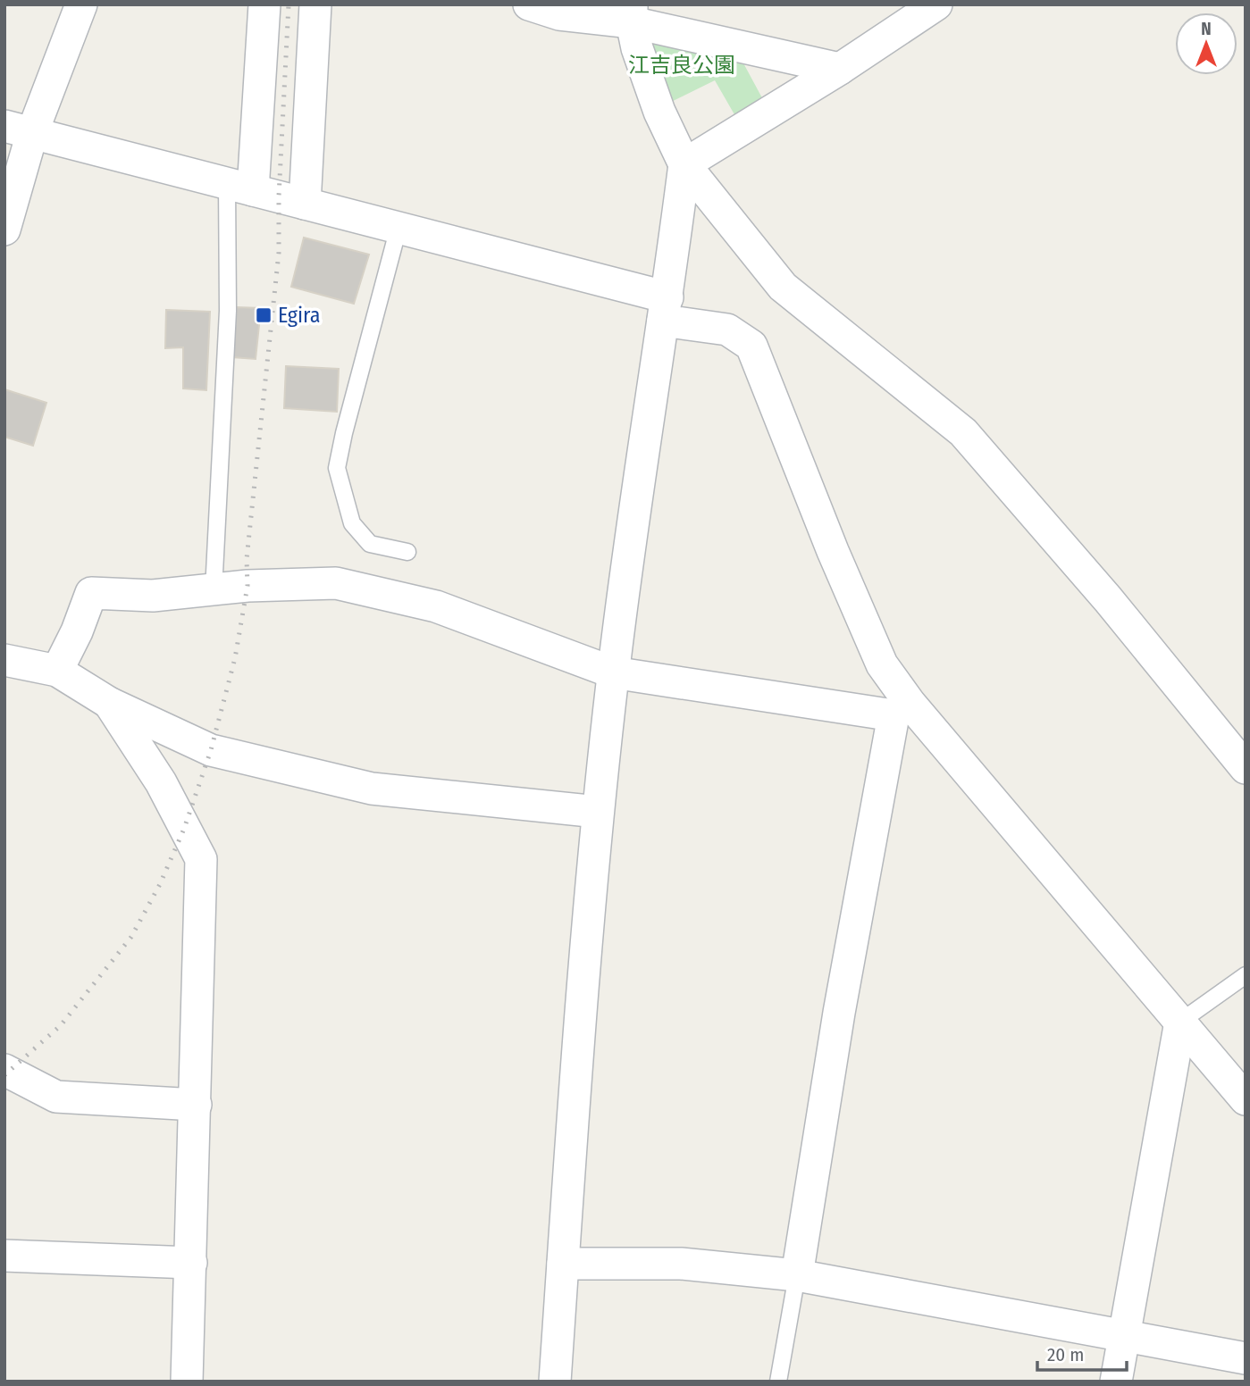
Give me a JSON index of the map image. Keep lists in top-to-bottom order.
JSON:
{
  "parks": ["江吉良公園"],
  "places": {
    "transit": ["Egira"]
  },
  "scale_bar": "20 m",
  "north": "top"
}
